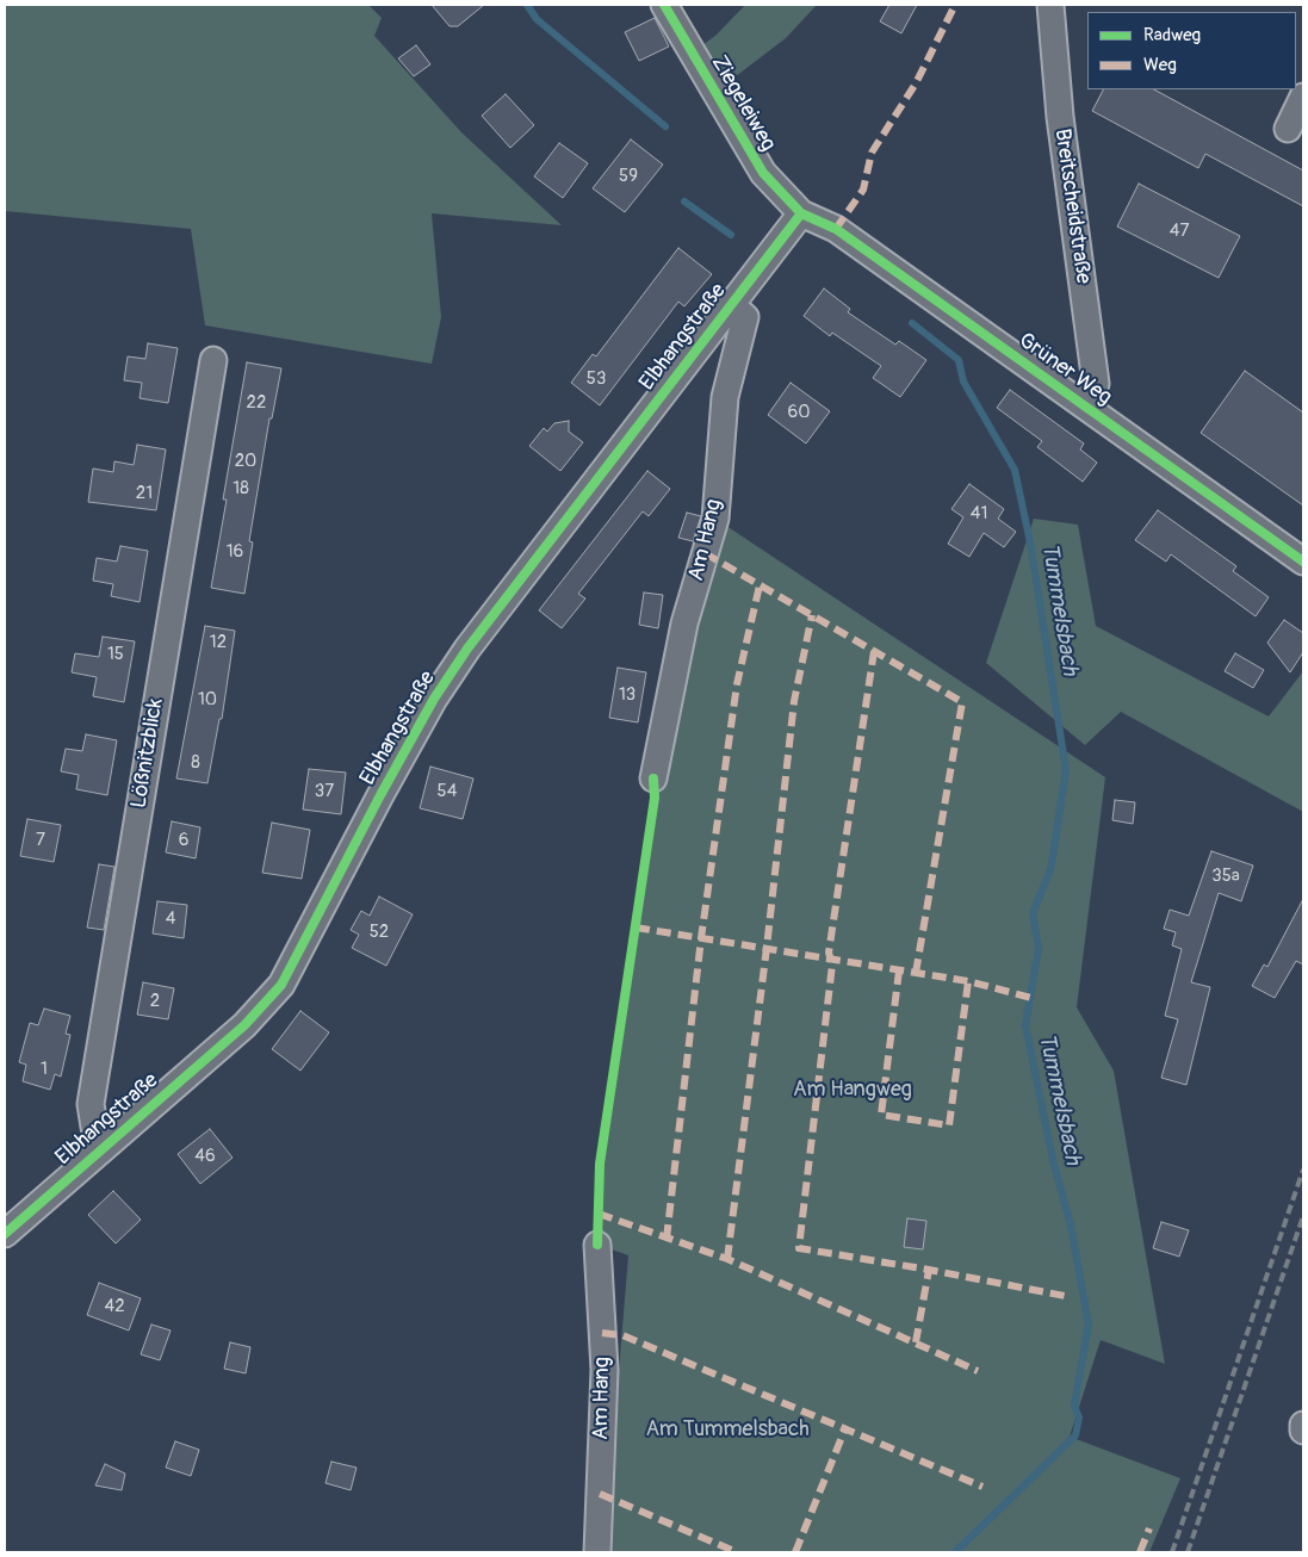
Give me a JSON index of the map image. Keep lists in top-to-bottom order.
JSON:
{
  "streets": {
    "street": [
      "Ziegeleiweg",
      "Breitscheidstraße",
      "Elbhangstraße",
      "Grüner Weg",
      "Am Hang",
      "Lößnitzblick"
    ]
  },
  "crossings": [
    ["Ziegeleiweg", "Elbhangstraße"],
    ["Ziegeleiweg", "Grüner Weg"],
    ["Breitscheidstraße", "Grüner Weg"],
    ["Elbhangstraße", "Grüner Weg"],
    ["Elbhangstraße", "Am Hang"],
    ["Elbhangstraße", "Lößnitzblick"]
  ],
  "water": ["Tummelsbach"],
  "parks": ["Am Hangweg", "Am Tummelsbach"],
  "house_numbers": [
    "59",
    "47",
    "53",
    "22",
    "60",
    "20",
    "18",
    "21",
    "41",
    "16",
    "12",
    "15",
    "13",
    "10",
    "8",
    "37",
    "54",
    "7",
    "6",
    "35a",
    "4",
    "52",
    "2",
    "1",
    "46",
    "42"
  ],
  "legend": ["Radweg", "Weg"]
}
